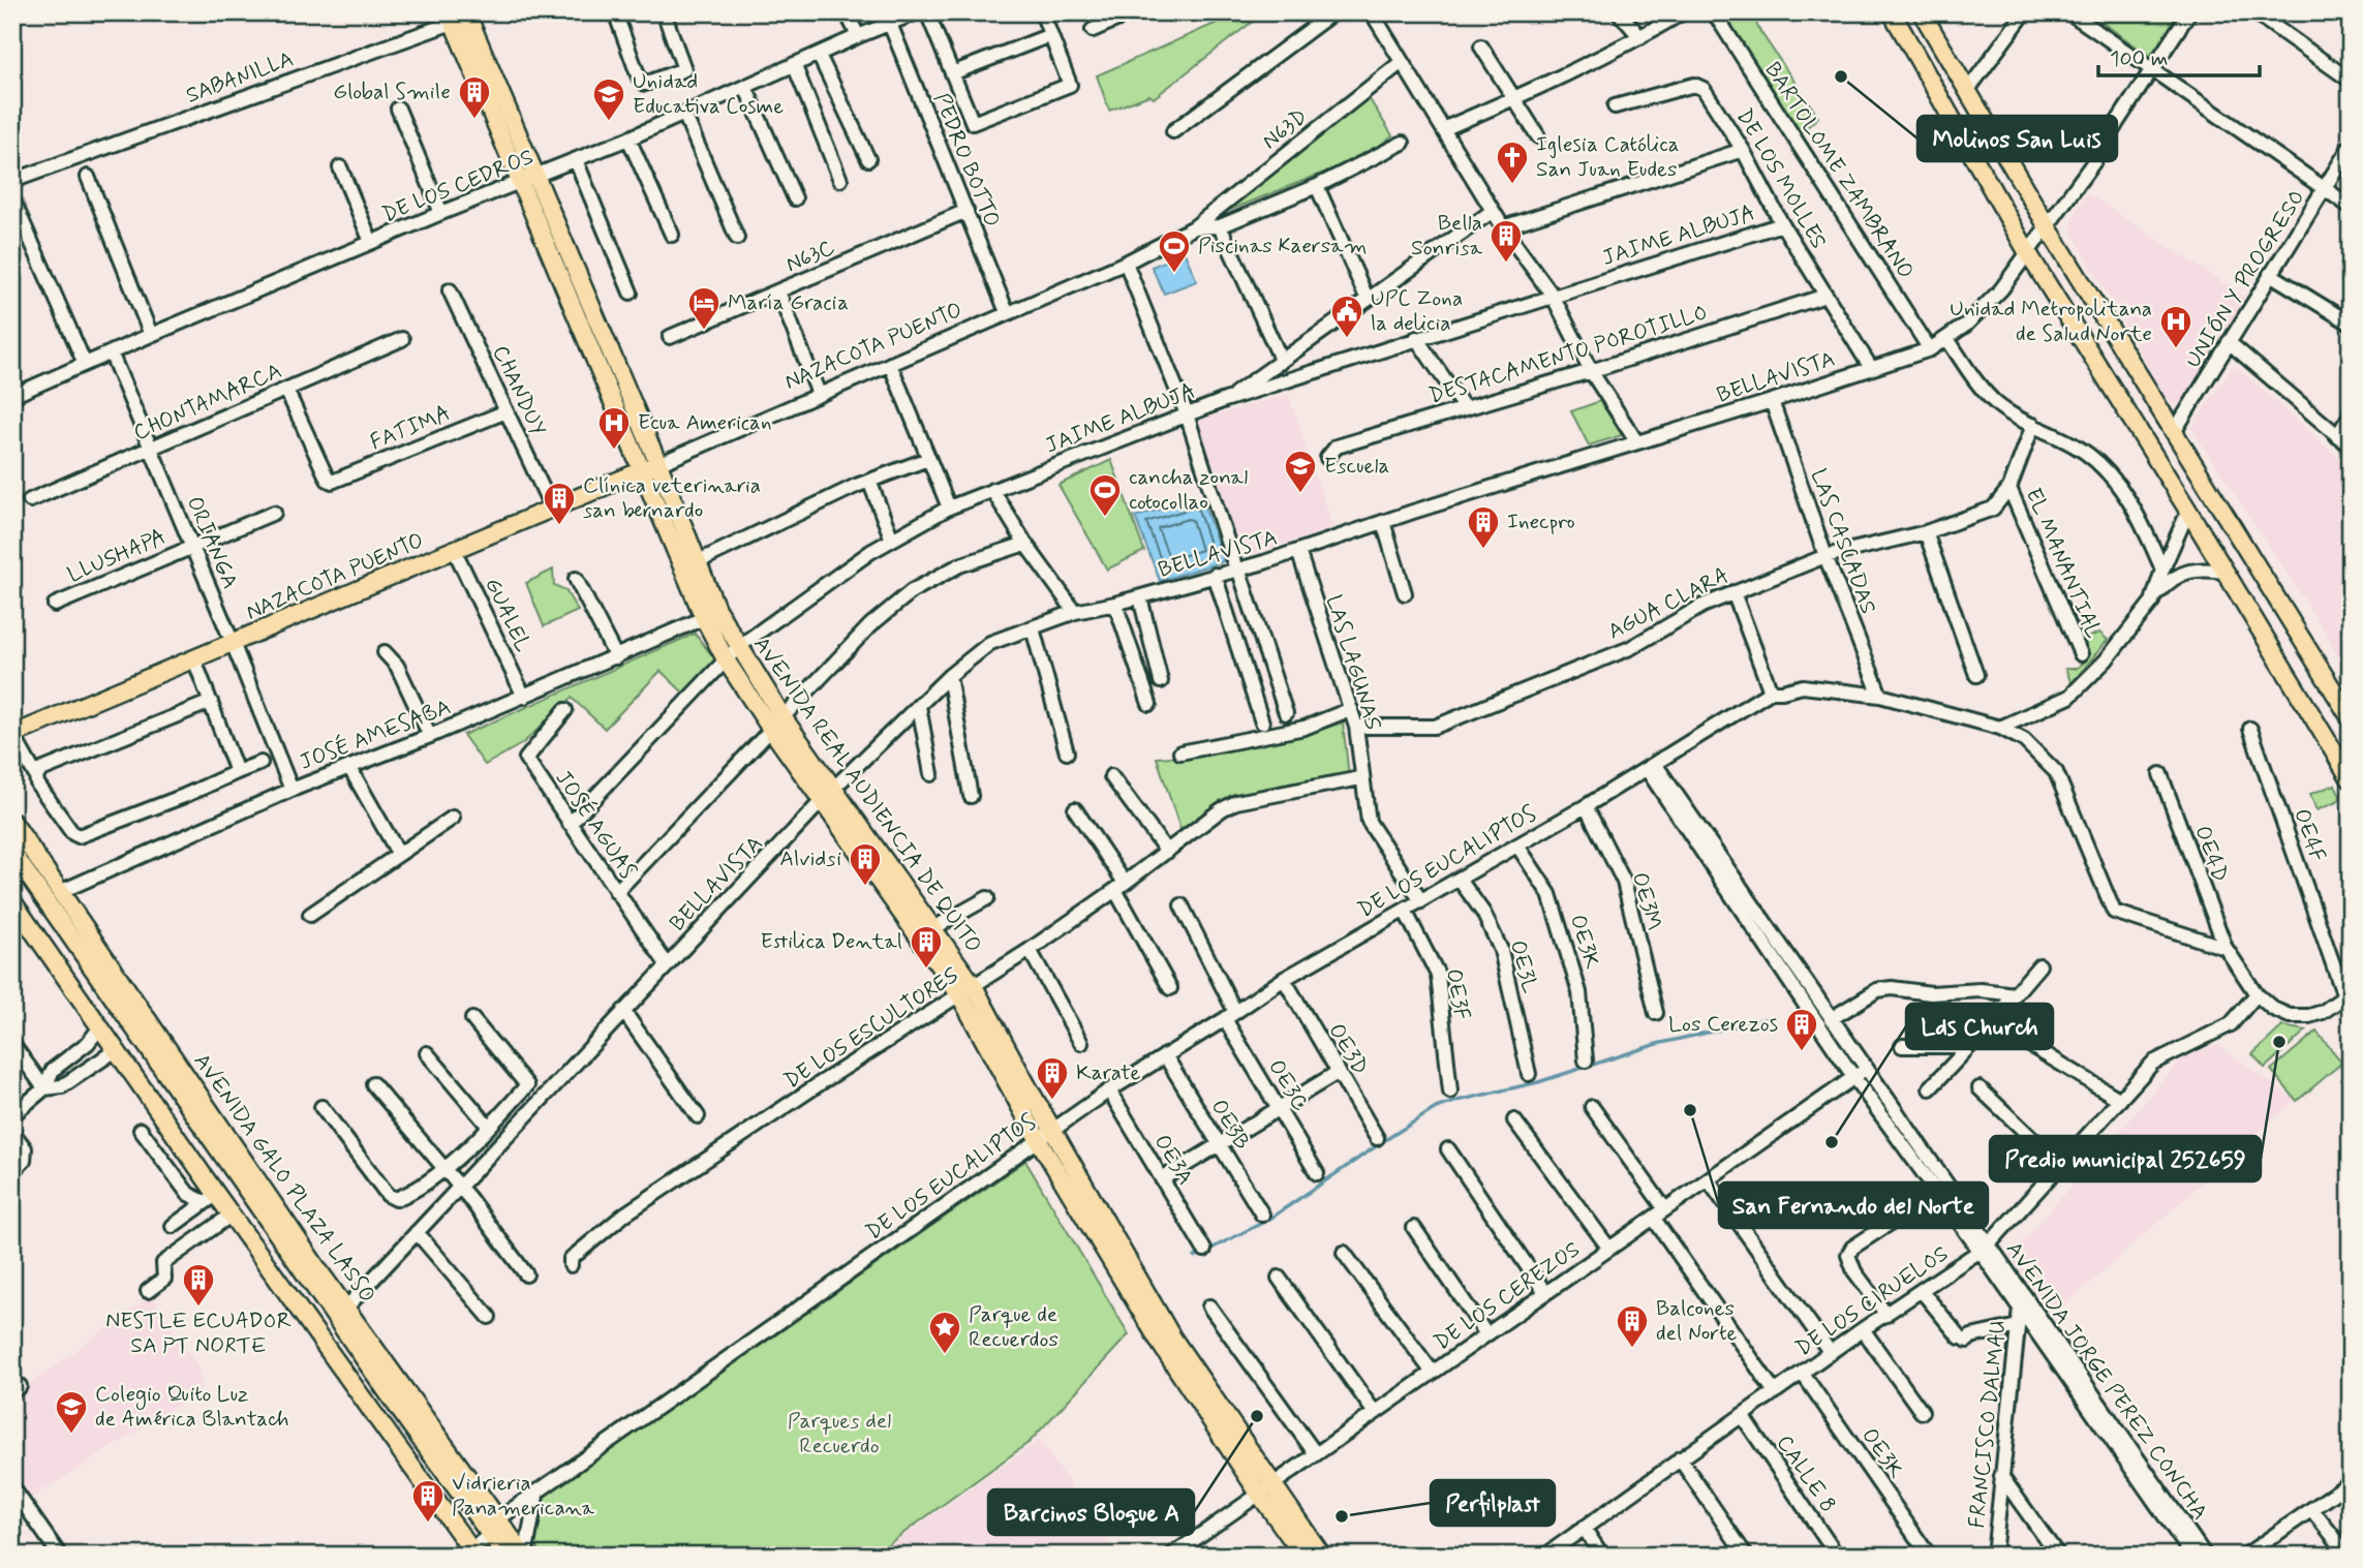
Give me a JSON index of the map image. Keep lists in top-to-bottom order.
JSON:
{
  "streets": {
    "main road": ["NAZACOTA PUENTO", "AVENIDA REAL AUDIENCIA DE QUITO", "AVENIDA GALO PLAZA LASSO"],
    "street": [
      "SABANILLA",
      "N63D",
      "PEDRO BOTTO",
      "BARTOLOME ZAMBRANO",
      "DE LOS MOLLES",
      "DE LOS CEDROS",
      "JAIME ALBUJA",
      "N63C",
      "UNIÓN Y PROGRESO",
      "DESTACAMENTO POROTILLO",
      "BELLAVISTA",
      "CHANDUY",
      "CHONTAMARCA",
      "FATIMA",
      "LAS CASCADAS",
      "ORIANGA",
      "LLUSHAPA",
      "EL MANANTIAL",
      "AGUA CLARA",
      "GUALEL",
      "LAS LAGUNAS",
      "JOSÉ AMESABA",
      "JOSÉ AGUAS",
      "OE4F",
      "OE4D",
      "DE LOS EUCALIPTOS",
      "OE3M",
      "OE3K",
      "OE3L",
      "OE3F",
      "DE LOS ESCULTORES",
      "OE3D",
      "OE3C",
      "OE3B",
      "OE3A",
      "DE LOS CEREZOS",
      "DE LOS CIRUELOS",
      "AVENIDA JORGE PEREZ CONCHA",
      "FRANCISCO DALMAU",
      "CALLE 8"
    ]
  },
  "crossings": [
    ["SABANILLA", "AVENIDA REAL AUDIENCIA DE QUITO"],
    ["N63D", "NAZACOTA PUENTO"],
    ["PEDRO BOTTO", "DE LOS CEDROS"],
    ["PEDRO BOTTO", "N63C"],
    ["PEDRO BOTTO", "NAZACOTA PUENTO"],
    ["BARTOLOME ZAMBRANO", "BELLAVISTA"],
    ["DE LOS MOLLES", "JAIME ALBUJA"],
    ["DE LOS MOLLES", "DESTACAMENTO POROTILLO"],
    ["DE LOS MOLLES", "BELLAVISTA"],
    ["DE LOS CEDROS", "ORIANGA"],
    ["DE LOS CEDROS", "AVENIDA REAL AUDIENCIA DE QUITO"],
    ["JAIME ALBUJA", "AVENIDA REAL AUDIENCIA DE QUITO"],
    ["JAIME ALBUJA", "JOSÉ AGUAS"],
    ["NAZACOTA PUENTO", "CHANDUY"],
    ["NAZACOTA PUENTO", "ORIANGA"],
    ["NAZACOTA PUENTO", "GUALEL"],
    ["NAZACOTA PUENTO", "AVENIDA REAL AUDIENCIA DE QUITO"],
    ["BELLAVISTA", "LAS CASCADAS"],
    ["BELLAVISTA", "LAS LAGUNAS"],
    ["BELLAVISTA", "AVENIDA REAL AUDIENCIA DE QUITO"],
    ["BELLAVISTA", "JOSÉ AGUAS"],
    ["BELLAVISTA", "AVENIDA GALO PLAZA LASSO"],
    ["CHANDUY", "FATIMA"],
    ["CHONTAMARCA", "FATIMA"],
    ["CHONTAMARCA", "ORIANGA"],
    ["LAS CASCADAS", "AGUA CLARA"],
    ["LAS CASCADAS", "DE LOS EUCALIPTOS"],
    ["ORIANGA", "LLUSHAPA"],
    ["ORIANGA", "JOSÉ AMESABA"],
    ["EL MANANTIAL", "AGUA CLARA"],
    ["AGUA CLARA", "LAS LAGUNAS"],
    ["GUALEL", "JOSÉ AMESABA"],
    ["LAS LAGUNAS", "DE LOS EUCALIPTOS"],
    ["LAS LAGUNAS", "DE LOS ESCULTORES"],
    ["JOSÉ AMESABA", "AVENIDA REAL AUDIENCIA DE QUITO"],
    ["JOSÉ AMESABA", "AVENIDA GALO PLAZA LASSO"],
    ["AVENIDA REAL AUDIENCIA DE QUITO", "DE LOS EUCALIPTOS"],
    ["AVENIDA REAL AUDIENCIA DE QUITO", "DE LOS ESCULTORES"],
    ["AVENIDA REAL AUDIENCIA DE QUITO", "DE LOS CEREZOS"],
    ["OE4D", "DE LOS EUCALIPTOS"],
    ["DE LOS EUCALIPTOS", "OE3M"],
    ["DE LOS EUCALIPTOS", "OE3K"],
    ["DE LOS EUCALIPTOS", "OE3L"],
    ["DE LOS EUCALIPTOS", "OE3F"],
    ["DE LOS EUCALIPTOS", "OE3D"],
    ["DE LOS EUCALIPTOS", "OE3C"],
    ["DE LOS EUCALIPTOS", "OE3B"],
    ["DE LOS EUCALIPTOS", "OE3A"],
    ["DE LOS EUCALIPTOS", "AVENIDA GALO PLAZA LASSO"],
    ["DE LOS EUCALIPTOS", "AVENIDA JORGE PEREZ CONCHA"],
    ["OE3K", "DE LOS CIRUELOS"],
    ["DE LOS CEREZOS", "AVENIDA JORGE PEREZ CONCHA"],
    ["DE LOS CIRUELOS", "AVENIDA JORGE PEREZ CONCHA"],
    ["DE LOS CIRUELOS", "CALLE 8"],
    ["AVENIDA JORGE PEREZ CONCHA", "FRANCISCO DALMAU"]
  ],
  "parks": ["Parques del Recuerdo"],
  "places": {
    "other": [
      "Molinos San Luis",
      "Predio municipal 252659",
      "San Fernando del Norte",
      "Lds Church",
      "Barcinos Bloque A",
      "Perfilplast"
    ],
    "building": [
      "Global Smile",
      "Bella Sonrisa",
      "Clínica veterinaria san bernardo",
      "Inecpro",
      "Alvidsi",
      "Estilica Dental",
      "Los Cerezos",
      "Karate",
      "NESTLE ECUADOR SA PT NORTE",
      "Balcones del Norte",
      "Vidrieria Panamericana"
    ],
    "school or university": ["Unidad Educativa Cosme", "Escuela", "Colegio Quito Luz de América Blantach"],
    "church": ["Iglesia Católica San Juan Eudes"],
    "sports": ["Piscinas Kaersam", "cancha zonal cotocollao"],
    "hotel": ["María Gracia"],
    "public building": ["UPC Zona la delicia"],
    "hospital": ["Unidad Metropolitana de Salud Norte", "Ecua American"],
    "place": ["Parque de Recuerdos"]
  },
  "scale_bar": "100 m"
}
